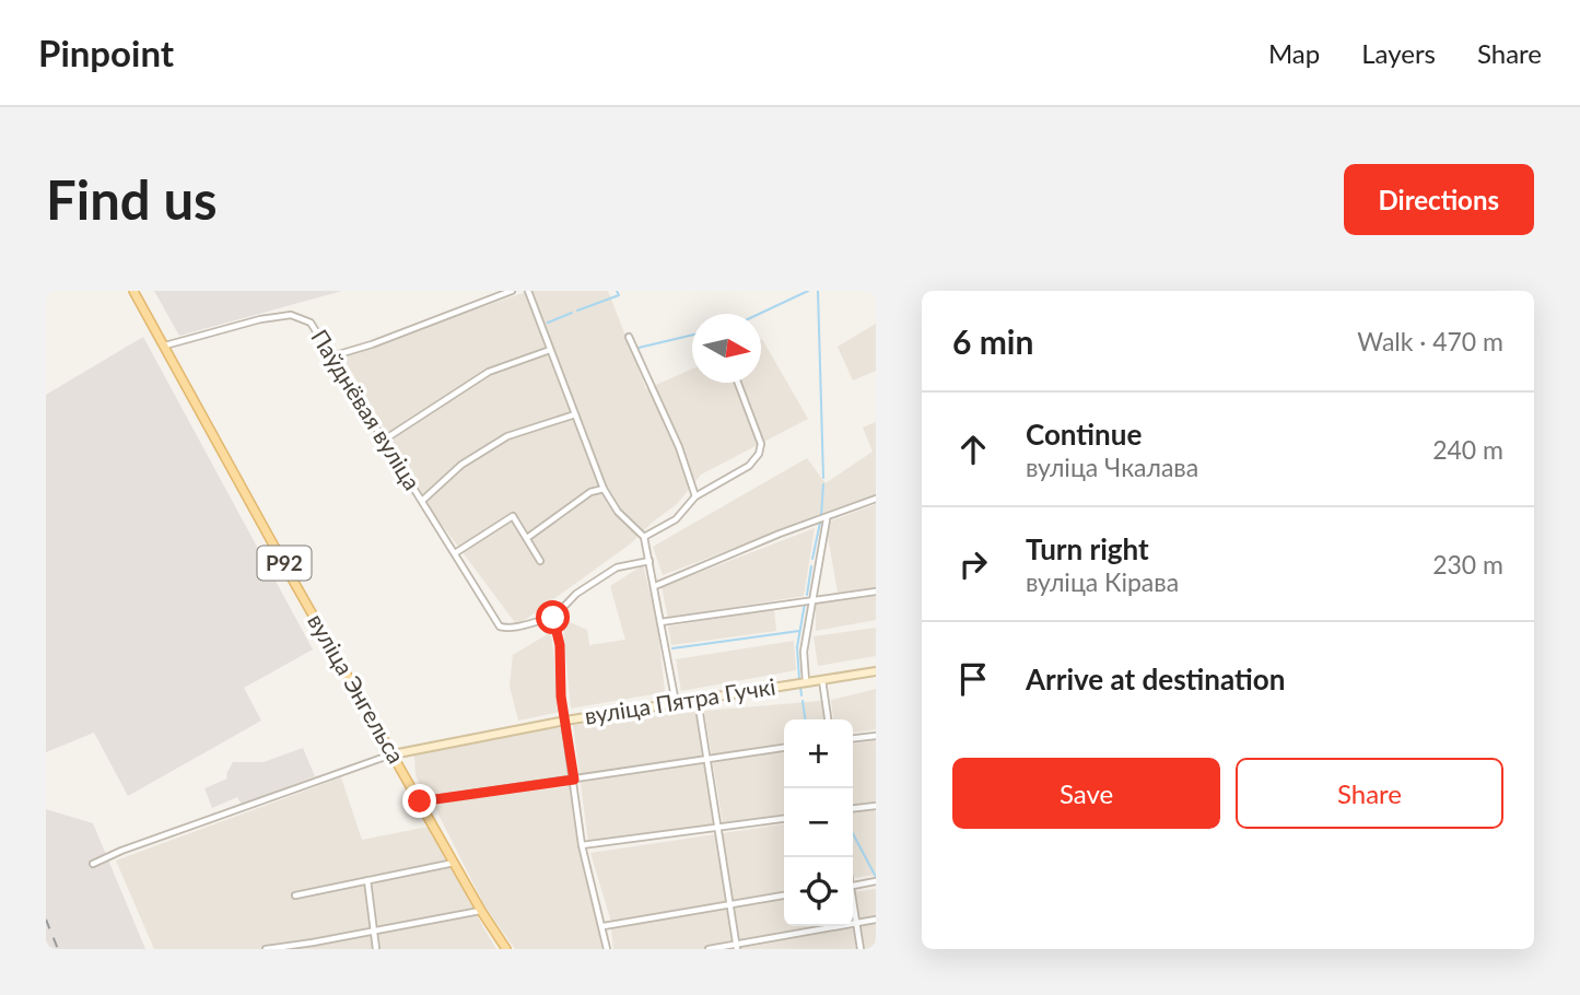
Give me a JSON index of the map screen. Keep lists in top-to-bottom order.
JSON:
{
  "streets": {
    "main road": ["Р92", "вуліца Энгельса"],
    "street": ["Паўднёвая вуліца", "вуліца Пятра Гучкі"]
  },
  "crossings": [
    ["Паўднёвая вуліца", "Р92"],
    ["Паўднёвая вуліца", "вуліца Энгельса"],
    ["Р92", "вуліца Энгельса"],
    ["вуліца Энгельса", "вуліца Пятра Гучкі"]
  ],
  "north": "right",
  "page": {
    "header": "Pinpoint",
    "nav": ["Map", "Layers", "Share"],
    "buttons": [
      "Directions",
      ["Save", "Share"]
    ],
    "title": "Find us",
    "heading": ["6 min", "Walk · 470 m"],
    "list": [
      ["Continue", "вуліца Чкалава", "240 m"],
      ["Turn right", "вуліца Кірава", "230 m"],
      "Arrive at destination"
    ],
    "map_buttons": ["+", "−"]
  }
}
